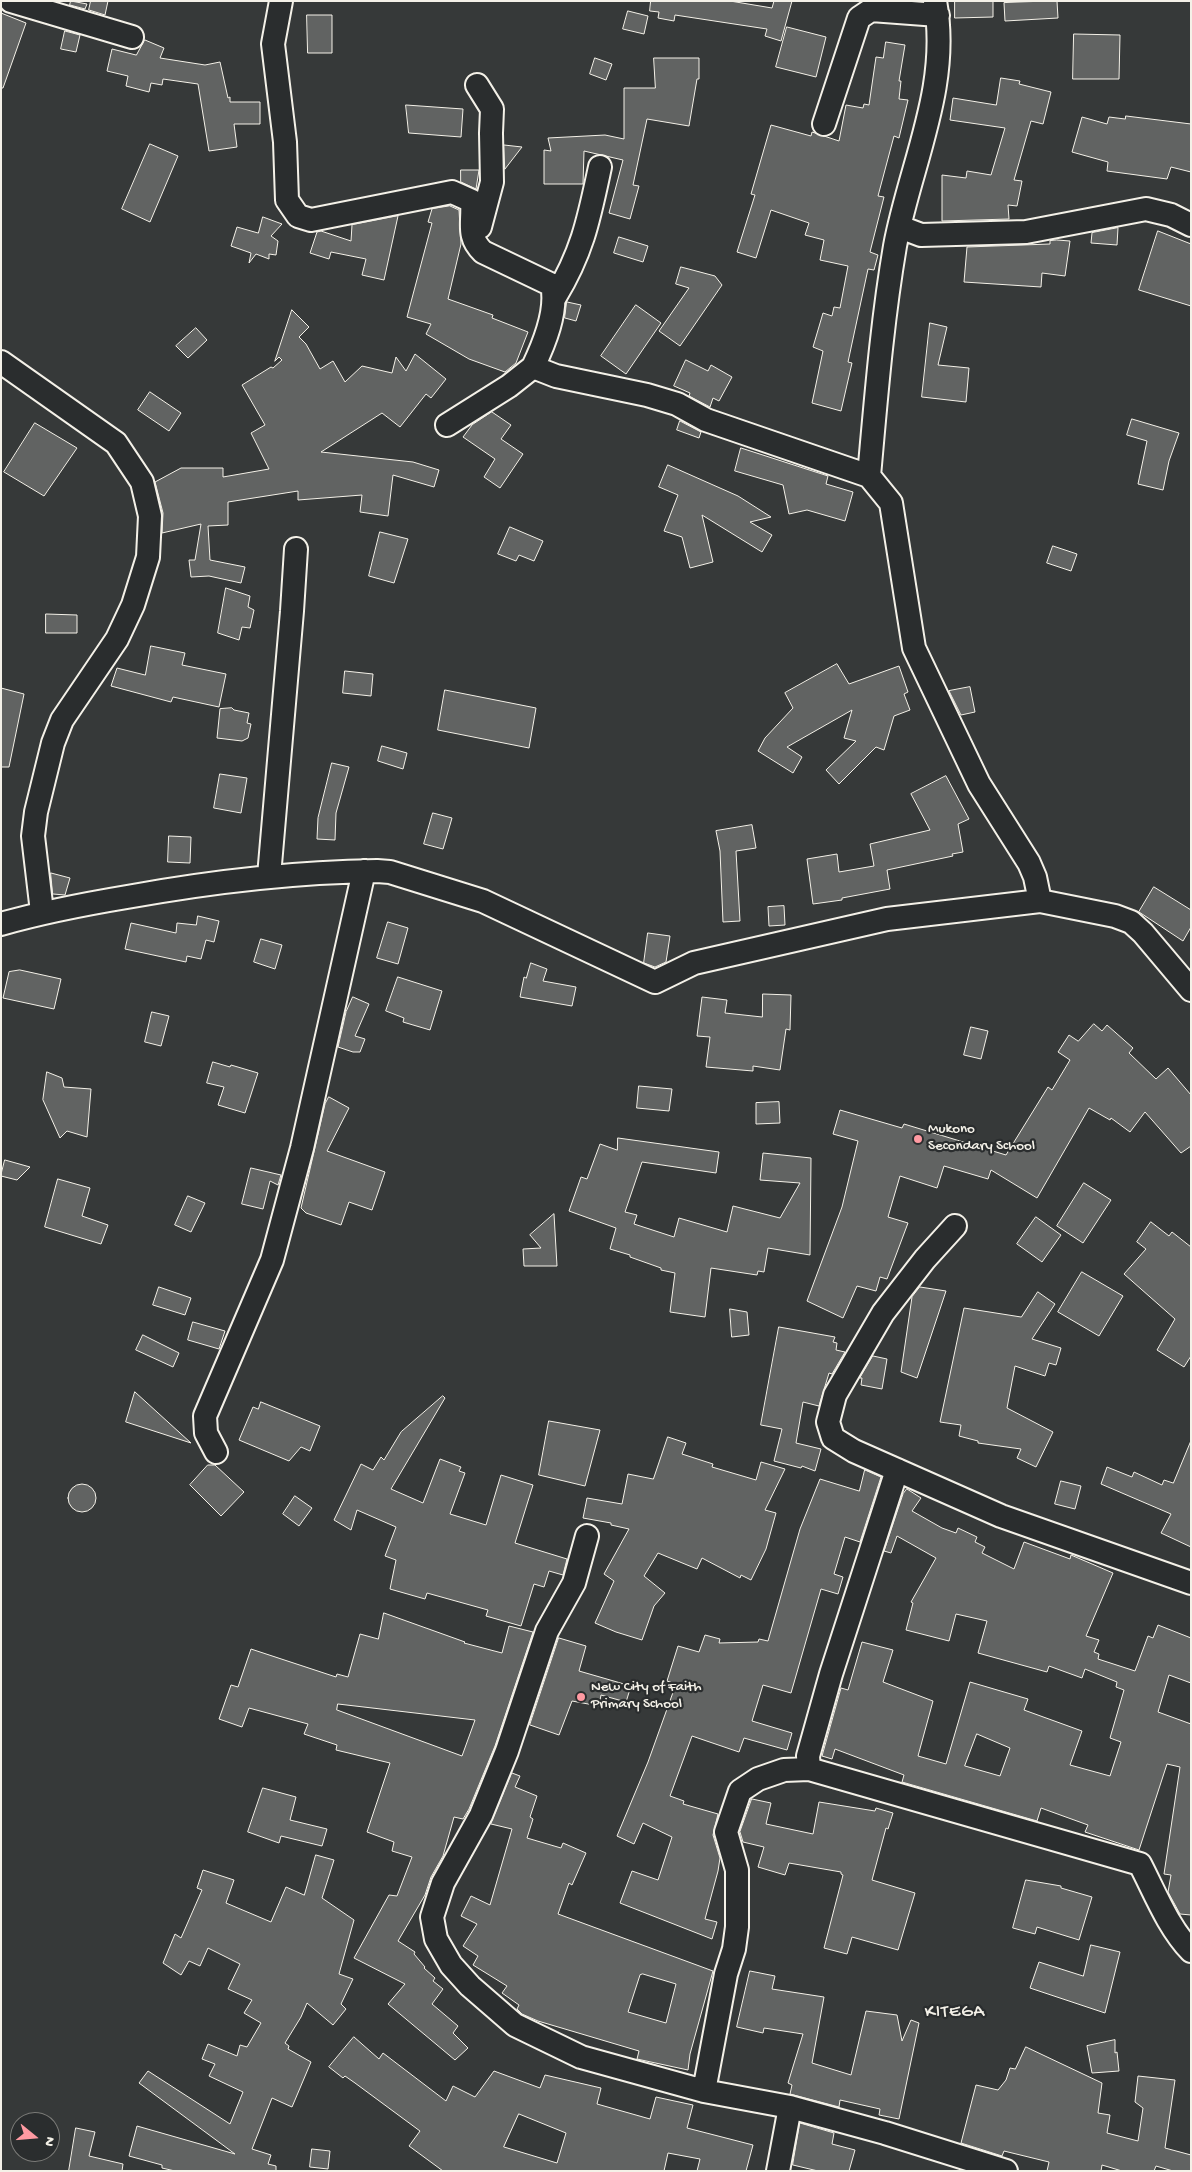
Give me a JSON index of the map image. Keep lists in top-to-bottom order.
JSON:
{
  "districts": ["KITEGA"],
  "places": ["Mukono Secondary School", "New City of Faith Primary School"],
  "north": "right"
}
